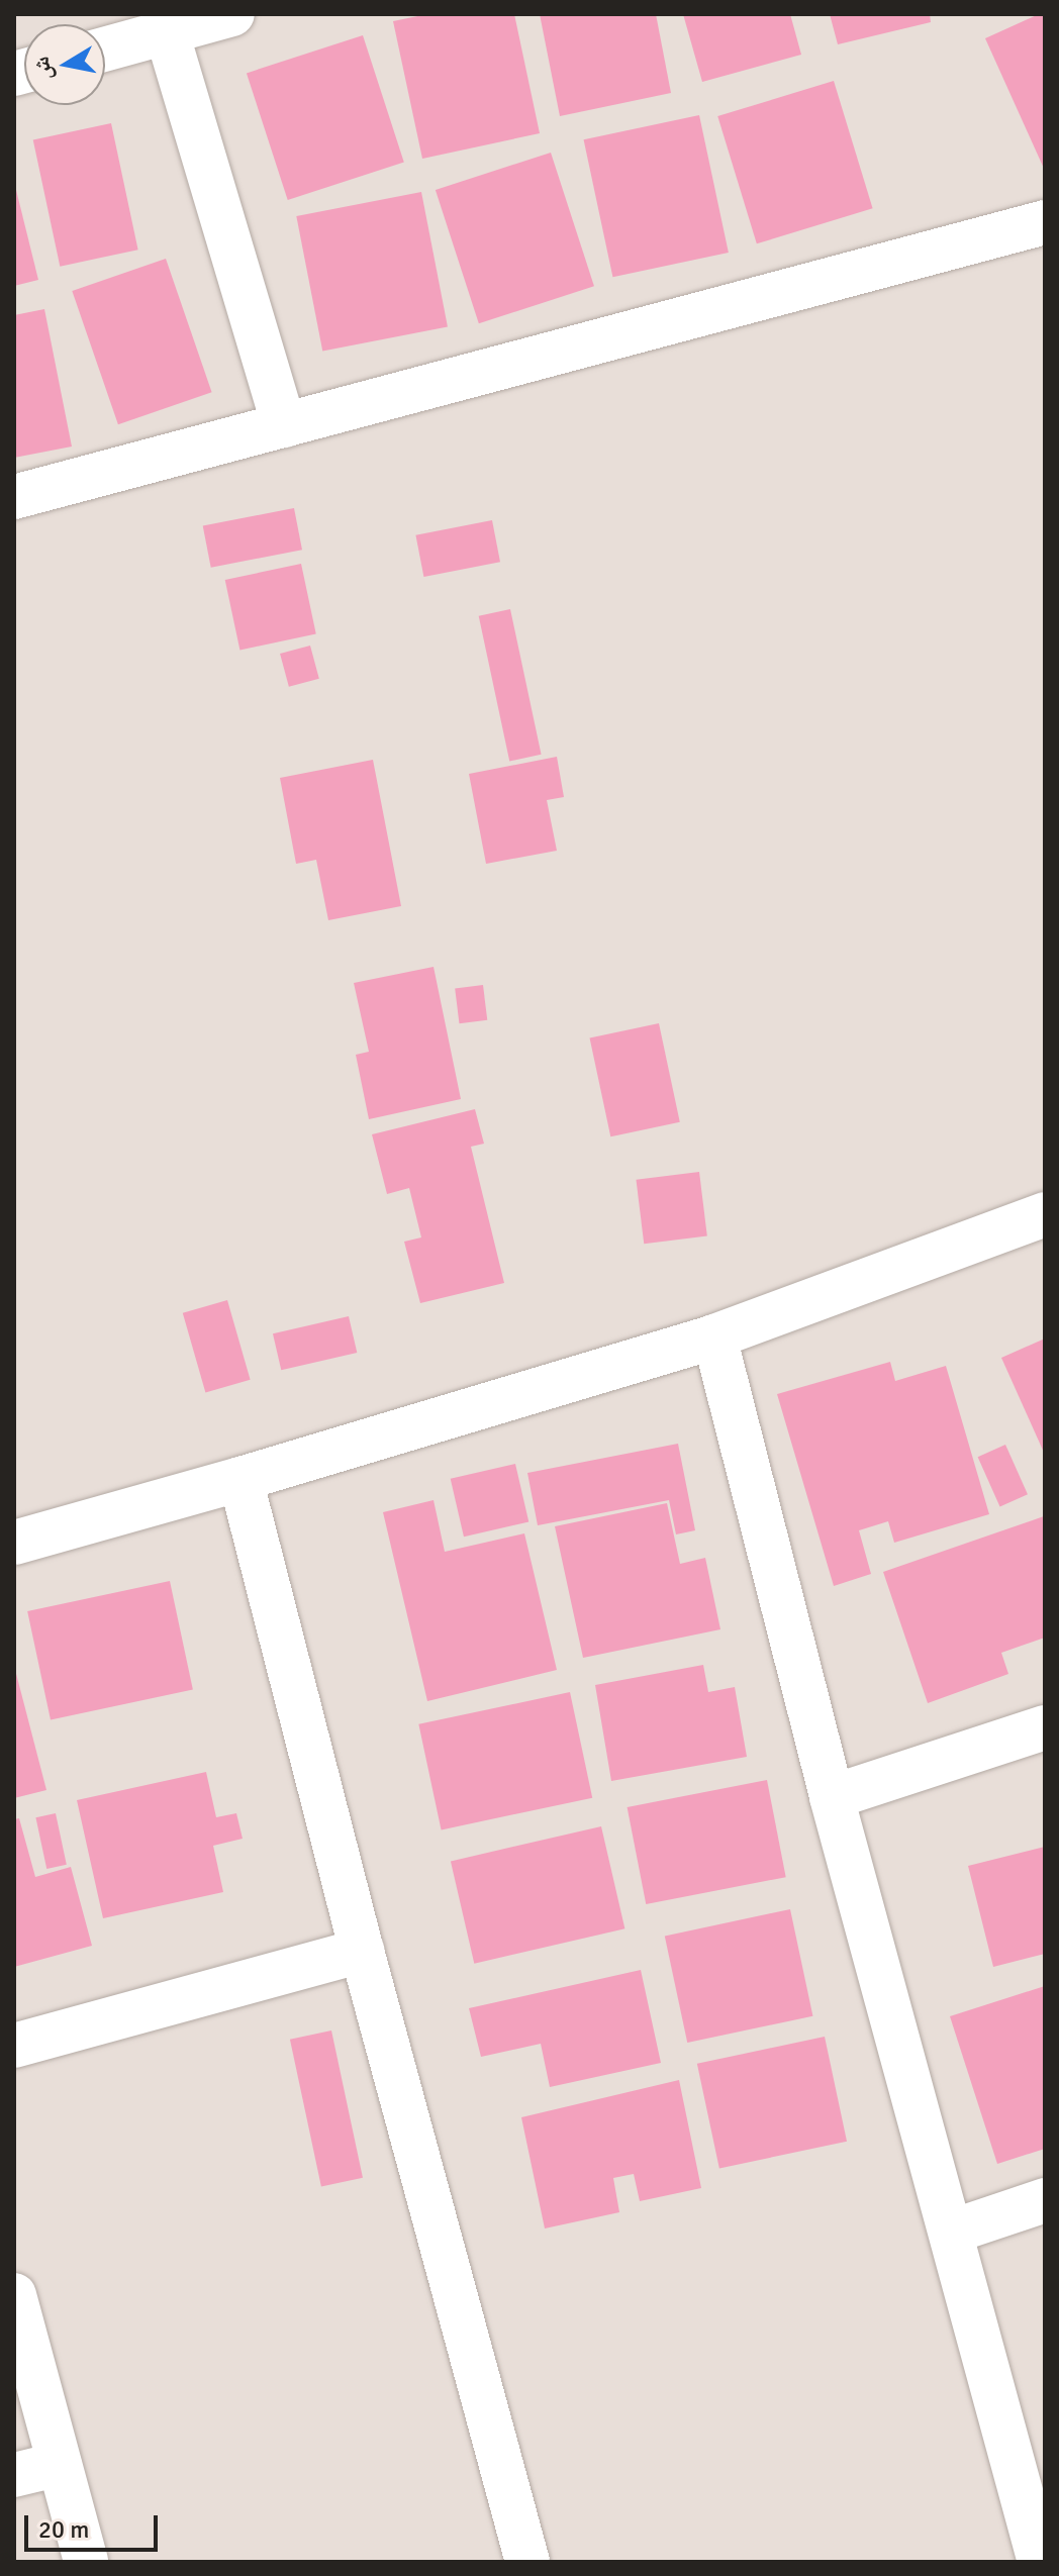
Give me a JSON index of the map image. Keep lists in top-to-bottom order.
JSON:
{
  "scale_bar": "20 m",
  "north": "left"
}
